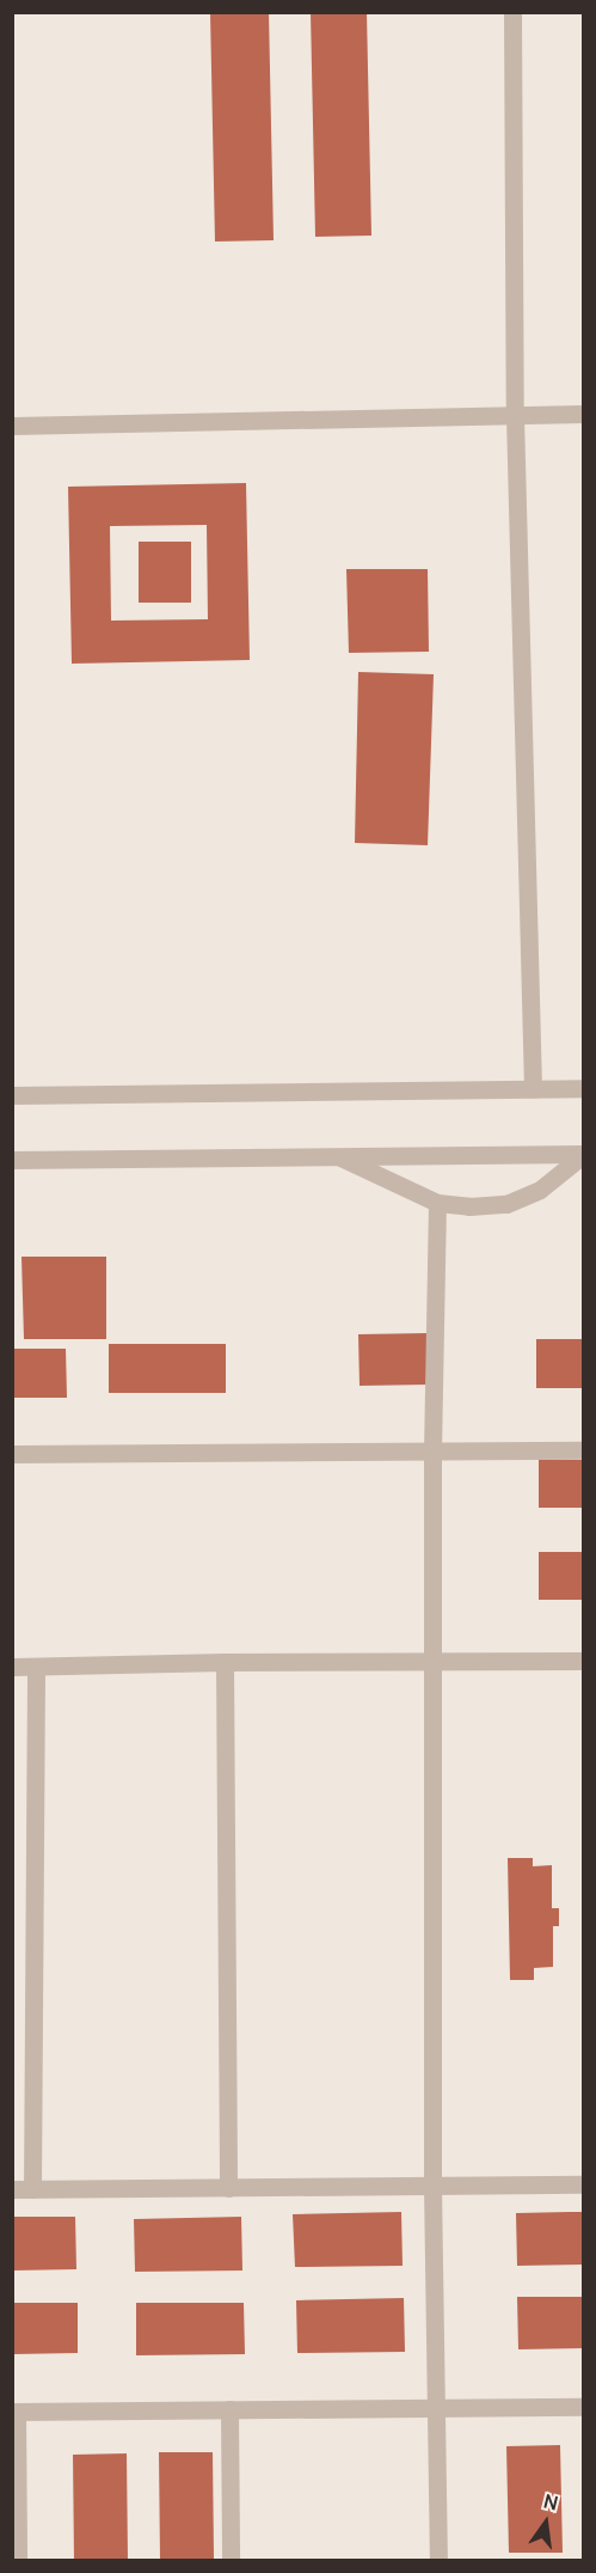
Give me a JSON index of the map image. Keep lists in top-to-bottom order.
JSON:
{
  "north": "top"
}
